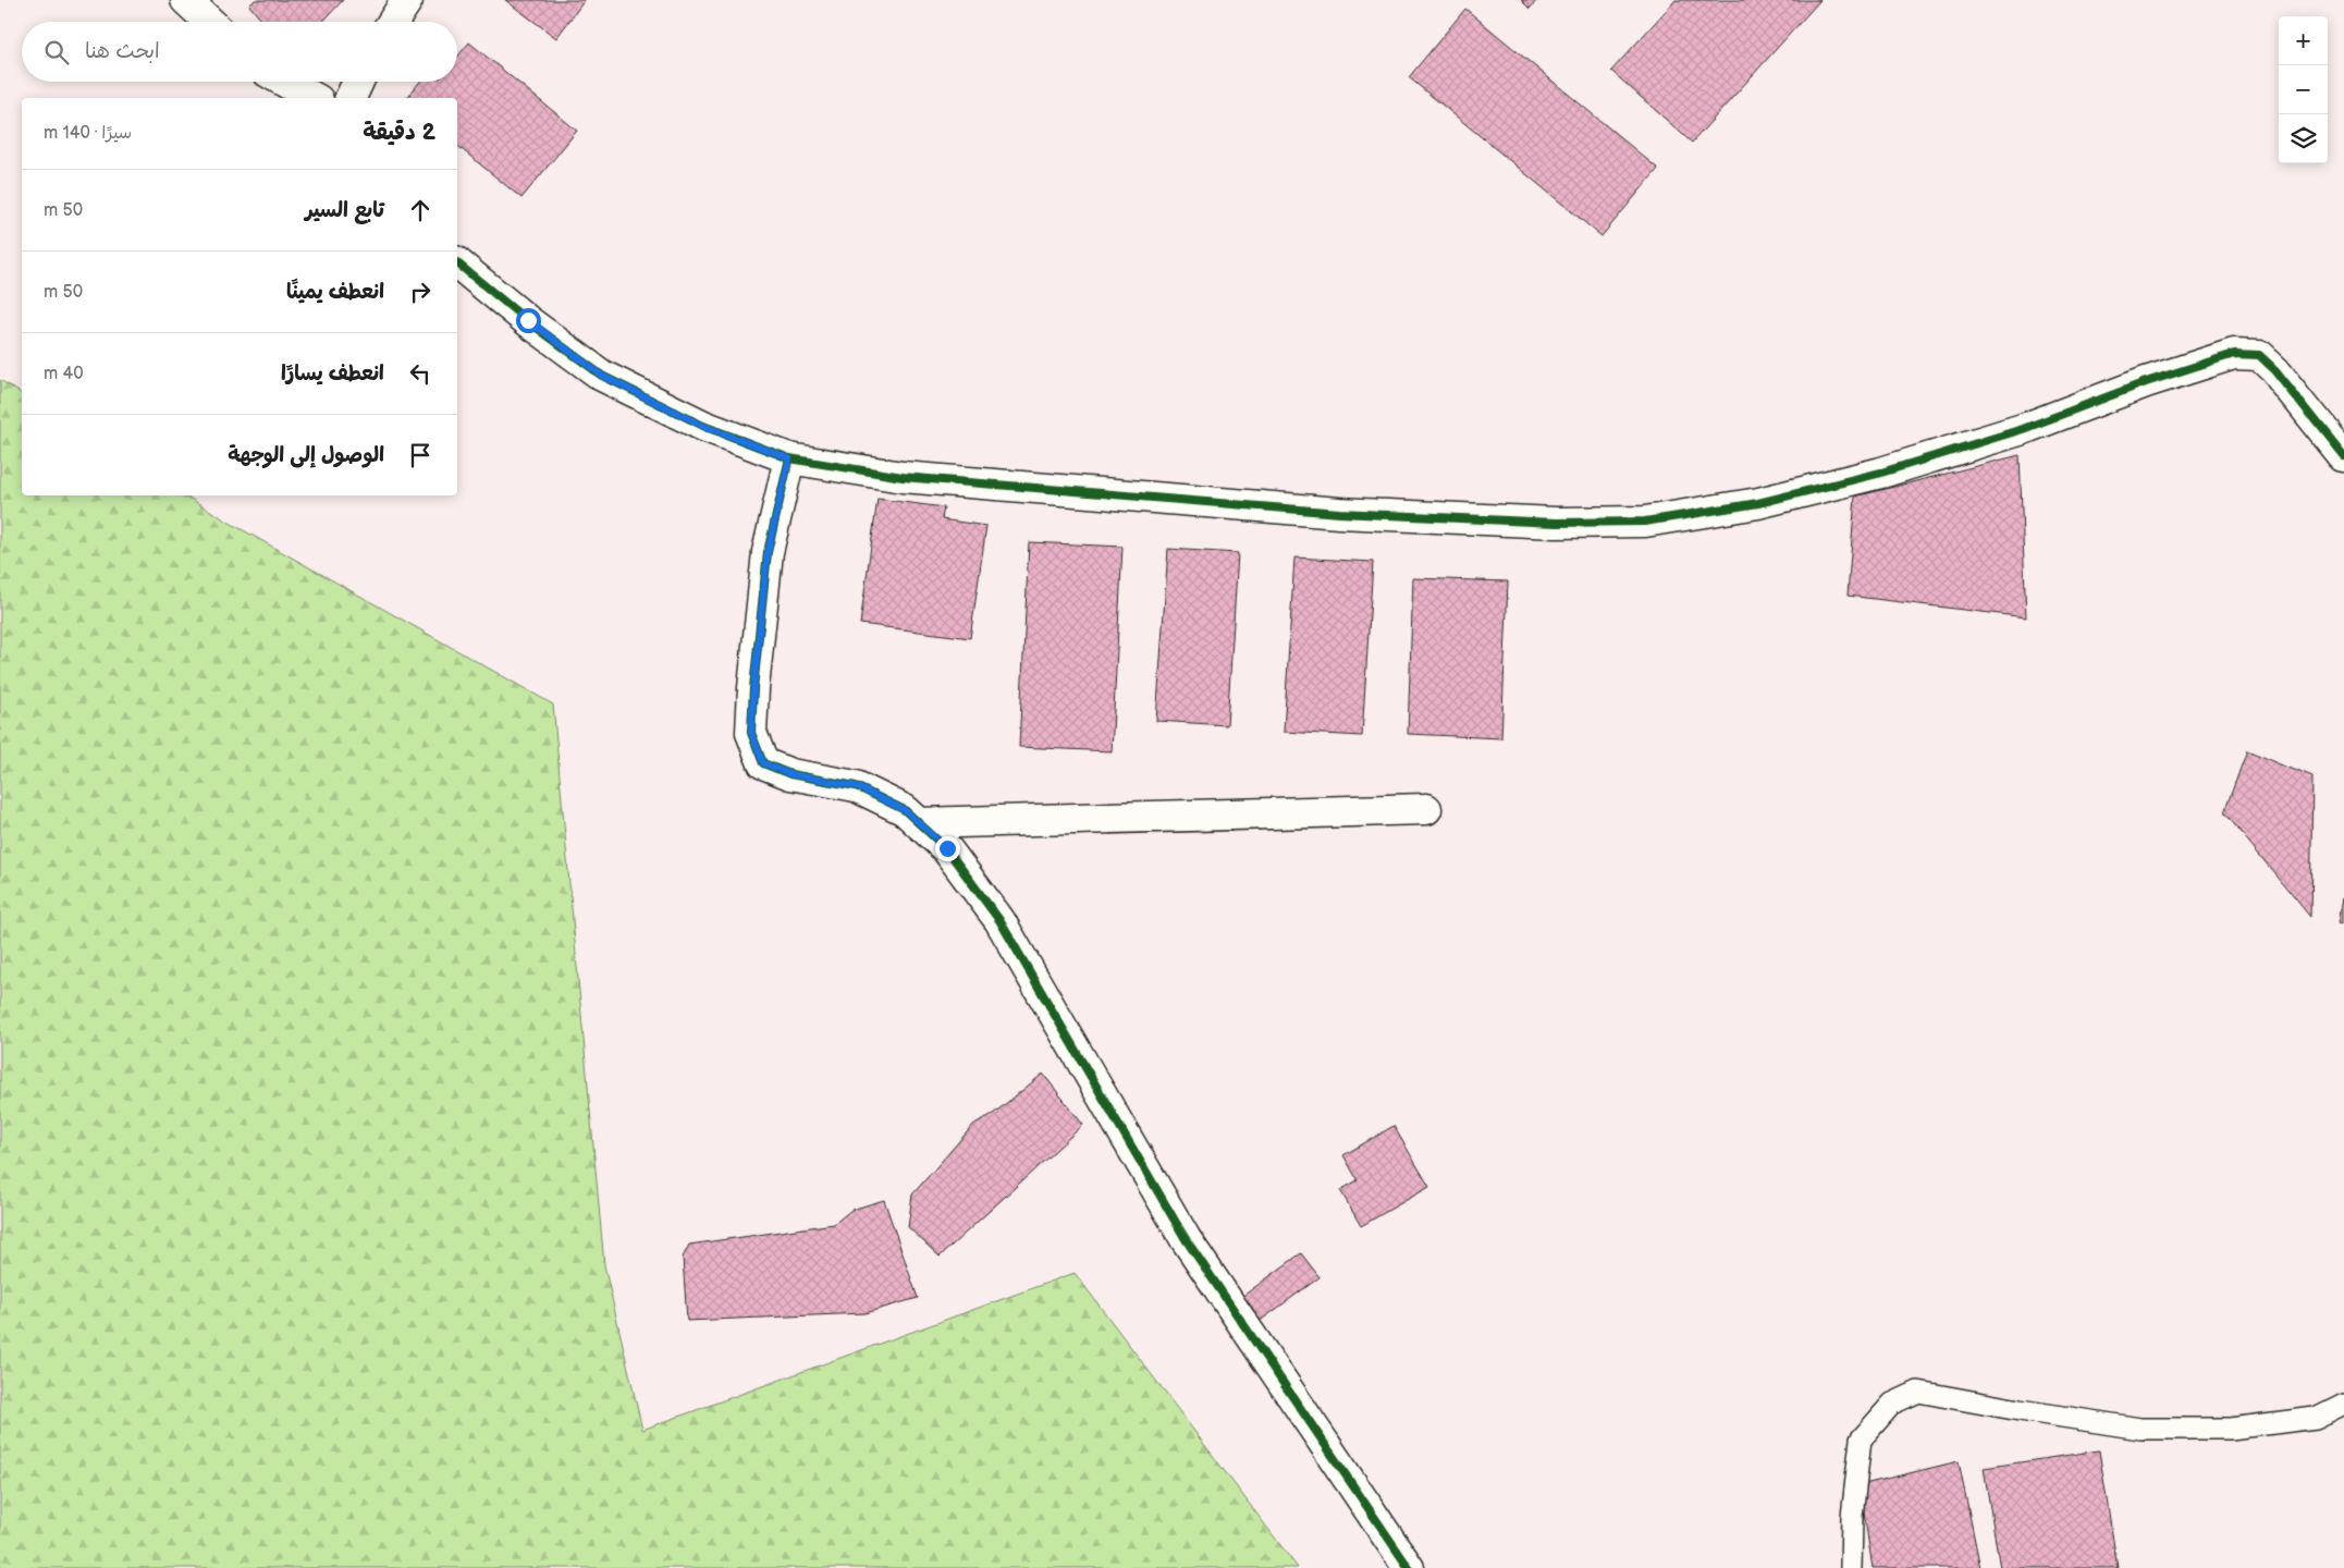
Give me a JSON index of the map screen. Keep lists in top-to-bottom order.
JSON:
{
  "page": {
    "map_buttons": ["+", "−"],
    "search": "ابحث هنا",
    "heading": ["2 دقيقة", "سيرًا · 140 m"],
    "list": [
      ["تابع السير", "50 m"],
      ["انعطف يمينًا", "50 m"],
      ["انعطف يسارًا", "40 m"],
      "الوصول إلى الوجهة"
    ]
  }
}
